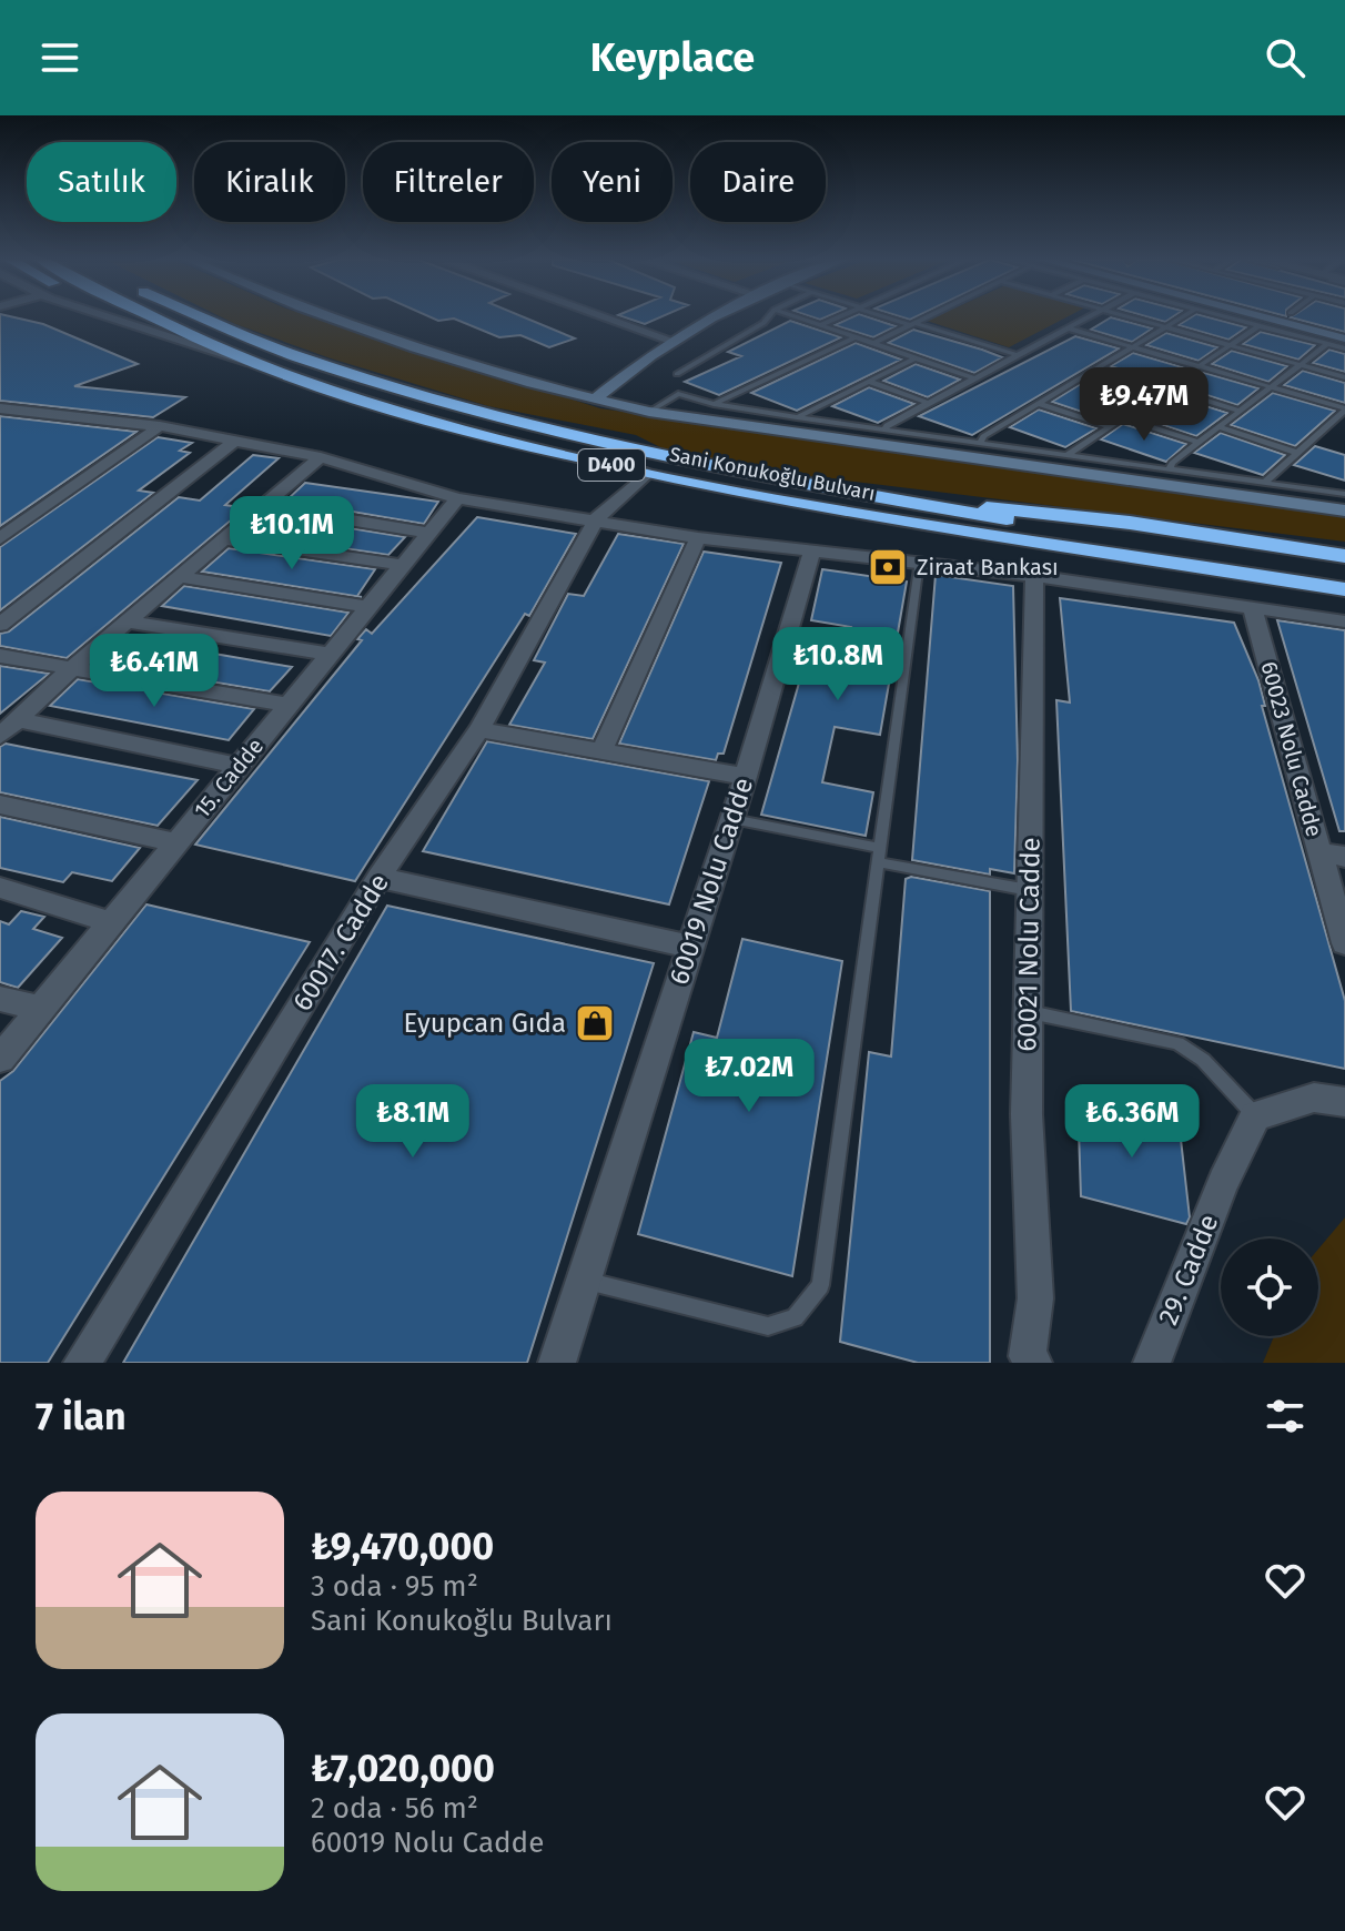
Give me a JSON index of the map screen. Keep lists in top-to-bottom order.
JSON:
{
  "streets": {
    "highway": ["D400", "Sani Konukoğlu Bulvarı"],
    "street": [
      "60023 Nolu Cadde",
      "15. Cadde",
      "60019 Nolu Cadde",
      "60017. Cadde",
      "60021 Nolu Cadde",
      "29. Cadde"
    ]
  },
  "crossings": [
    ["D400", "Sani Konukoğlu Bulvarı"],
    ["Sani Konukoğlu Bulvarı", "60017. Cadde"]
  ],
  "places": {
    "bank": ["Ziraat Bankası"],
    "shop": ["Eyupcan Gıda"]
  },
  "page": {
    "header": "Keyplace",
    "chip": [
      "Satılık",
      "Kiralık",
      "Filtreler",
      "Yeni",
      "Daire"
    ],
    "price": [
      "₺9.47M",
      "₺10.1M",
      "₺10.8M",
      "₺6.41M",
      "₺7.02M",
      "₺8.1M",
      "₺6.36M"
    ],
    "heading": "7 ilan",
    "list": [
      {
        "name": "₺9,470,000",
        "note": "3 oda · 95 m² · Sani Konukoğlu Bulvarı"
      },
      {
        "name": "₺7,020,000",
        "note": "2 oda · 56 m² · 60019 Nolu Cadde"
      }
    ]
  }
}
